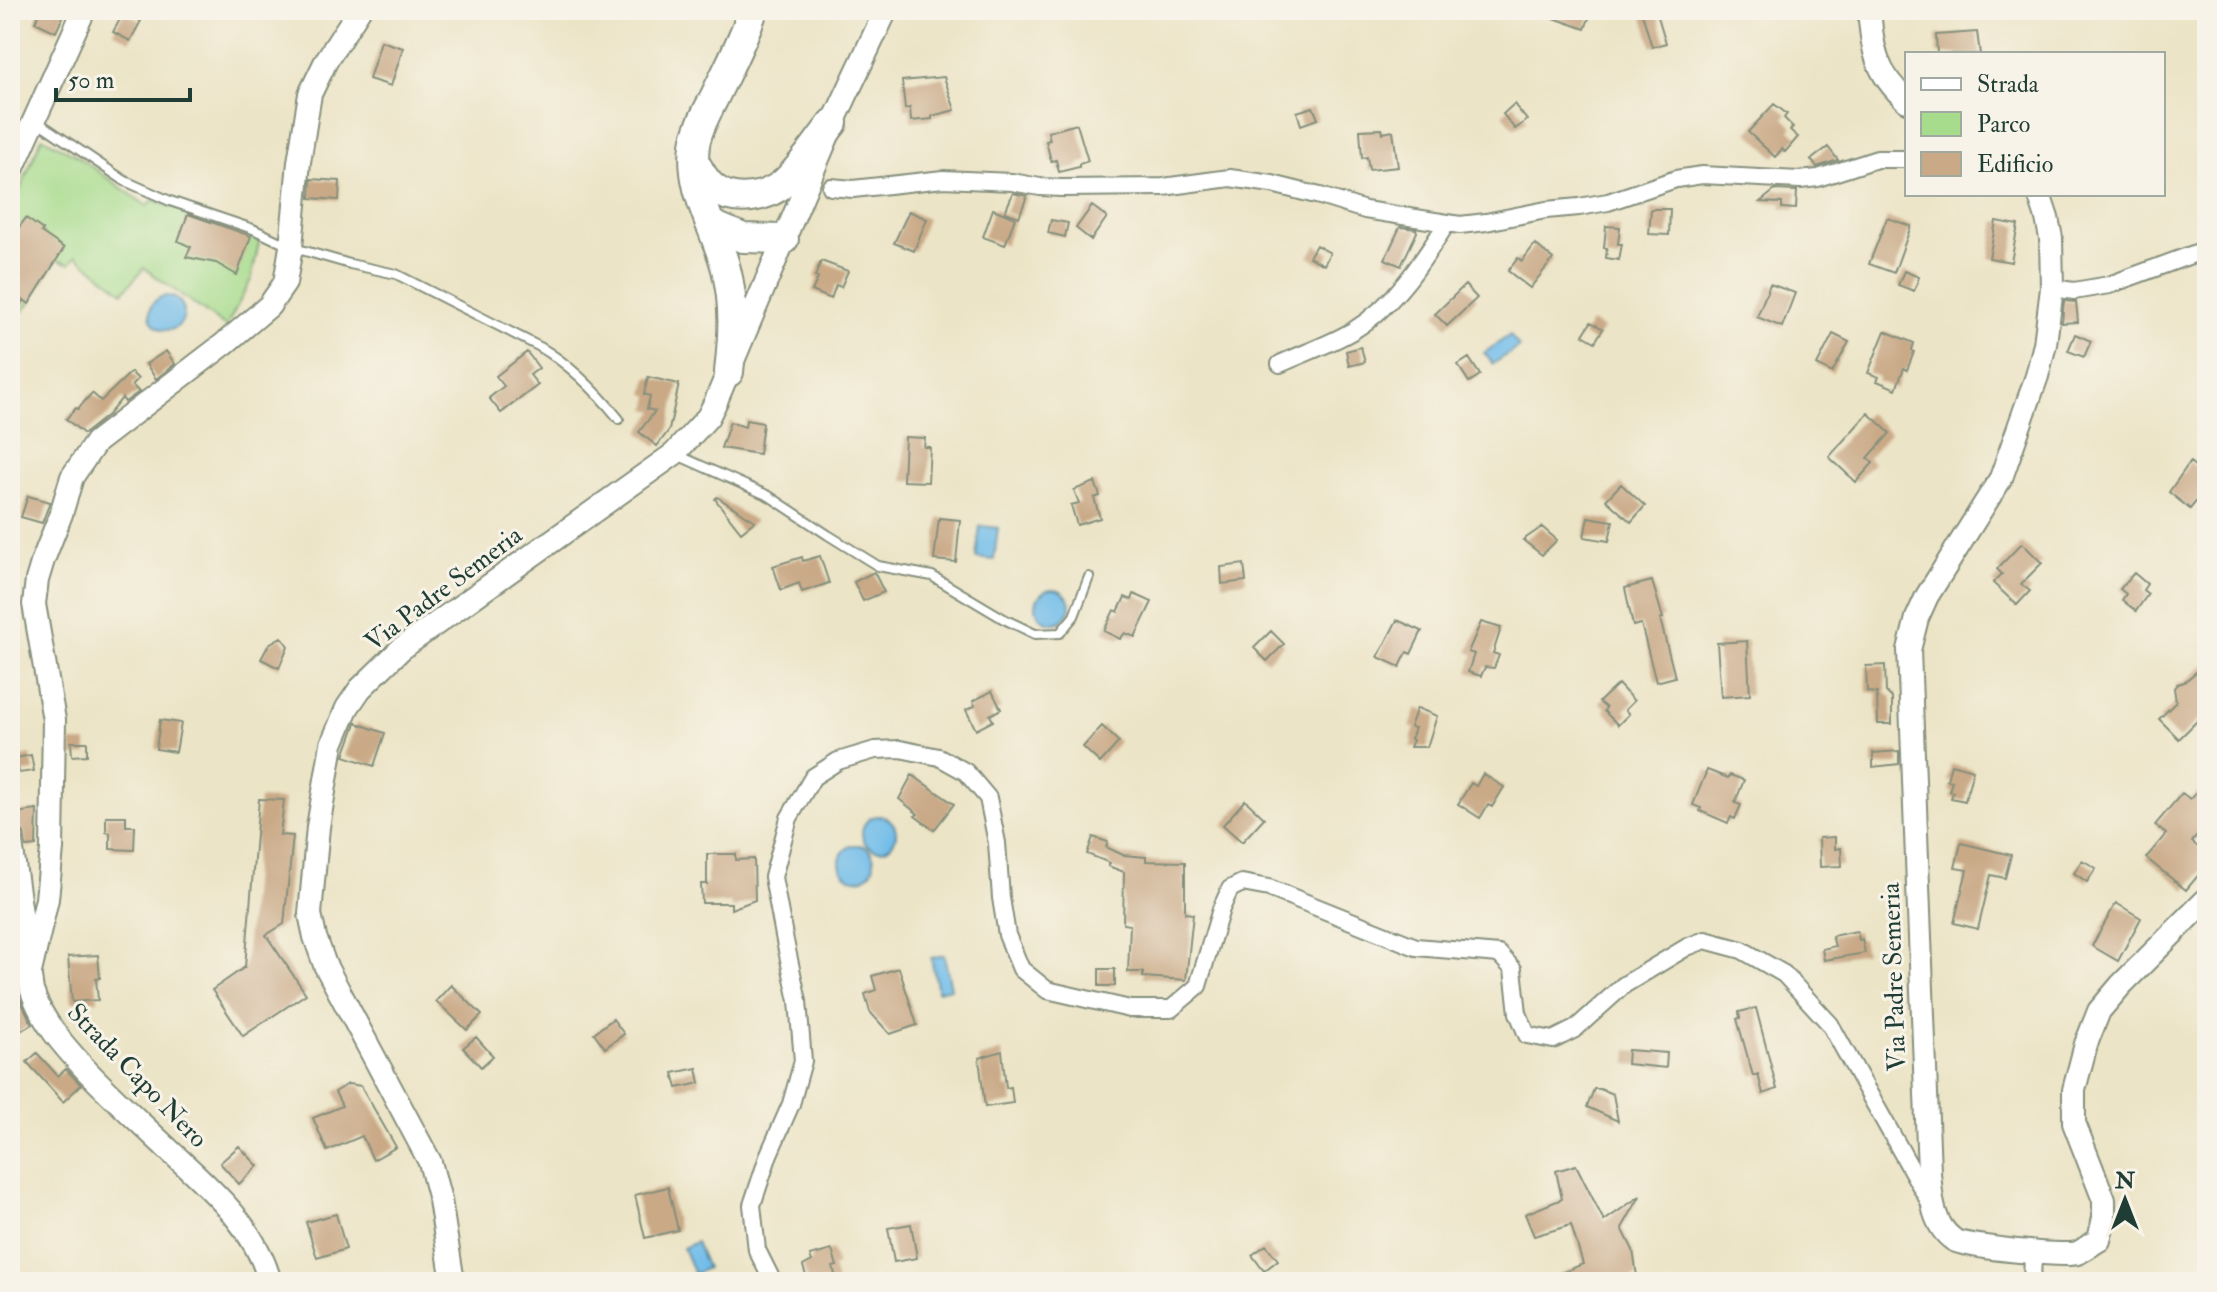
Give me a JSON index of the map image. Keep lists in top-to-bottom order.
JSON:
{
  "streets": {
    "main road": ["Via Padre Semeria", "Strada Capo Nero"]
  },
  "legend": ["Strada", "Parco", "Edificio"],
  "scale_bar": "50 m",
  "north": "top"
}
